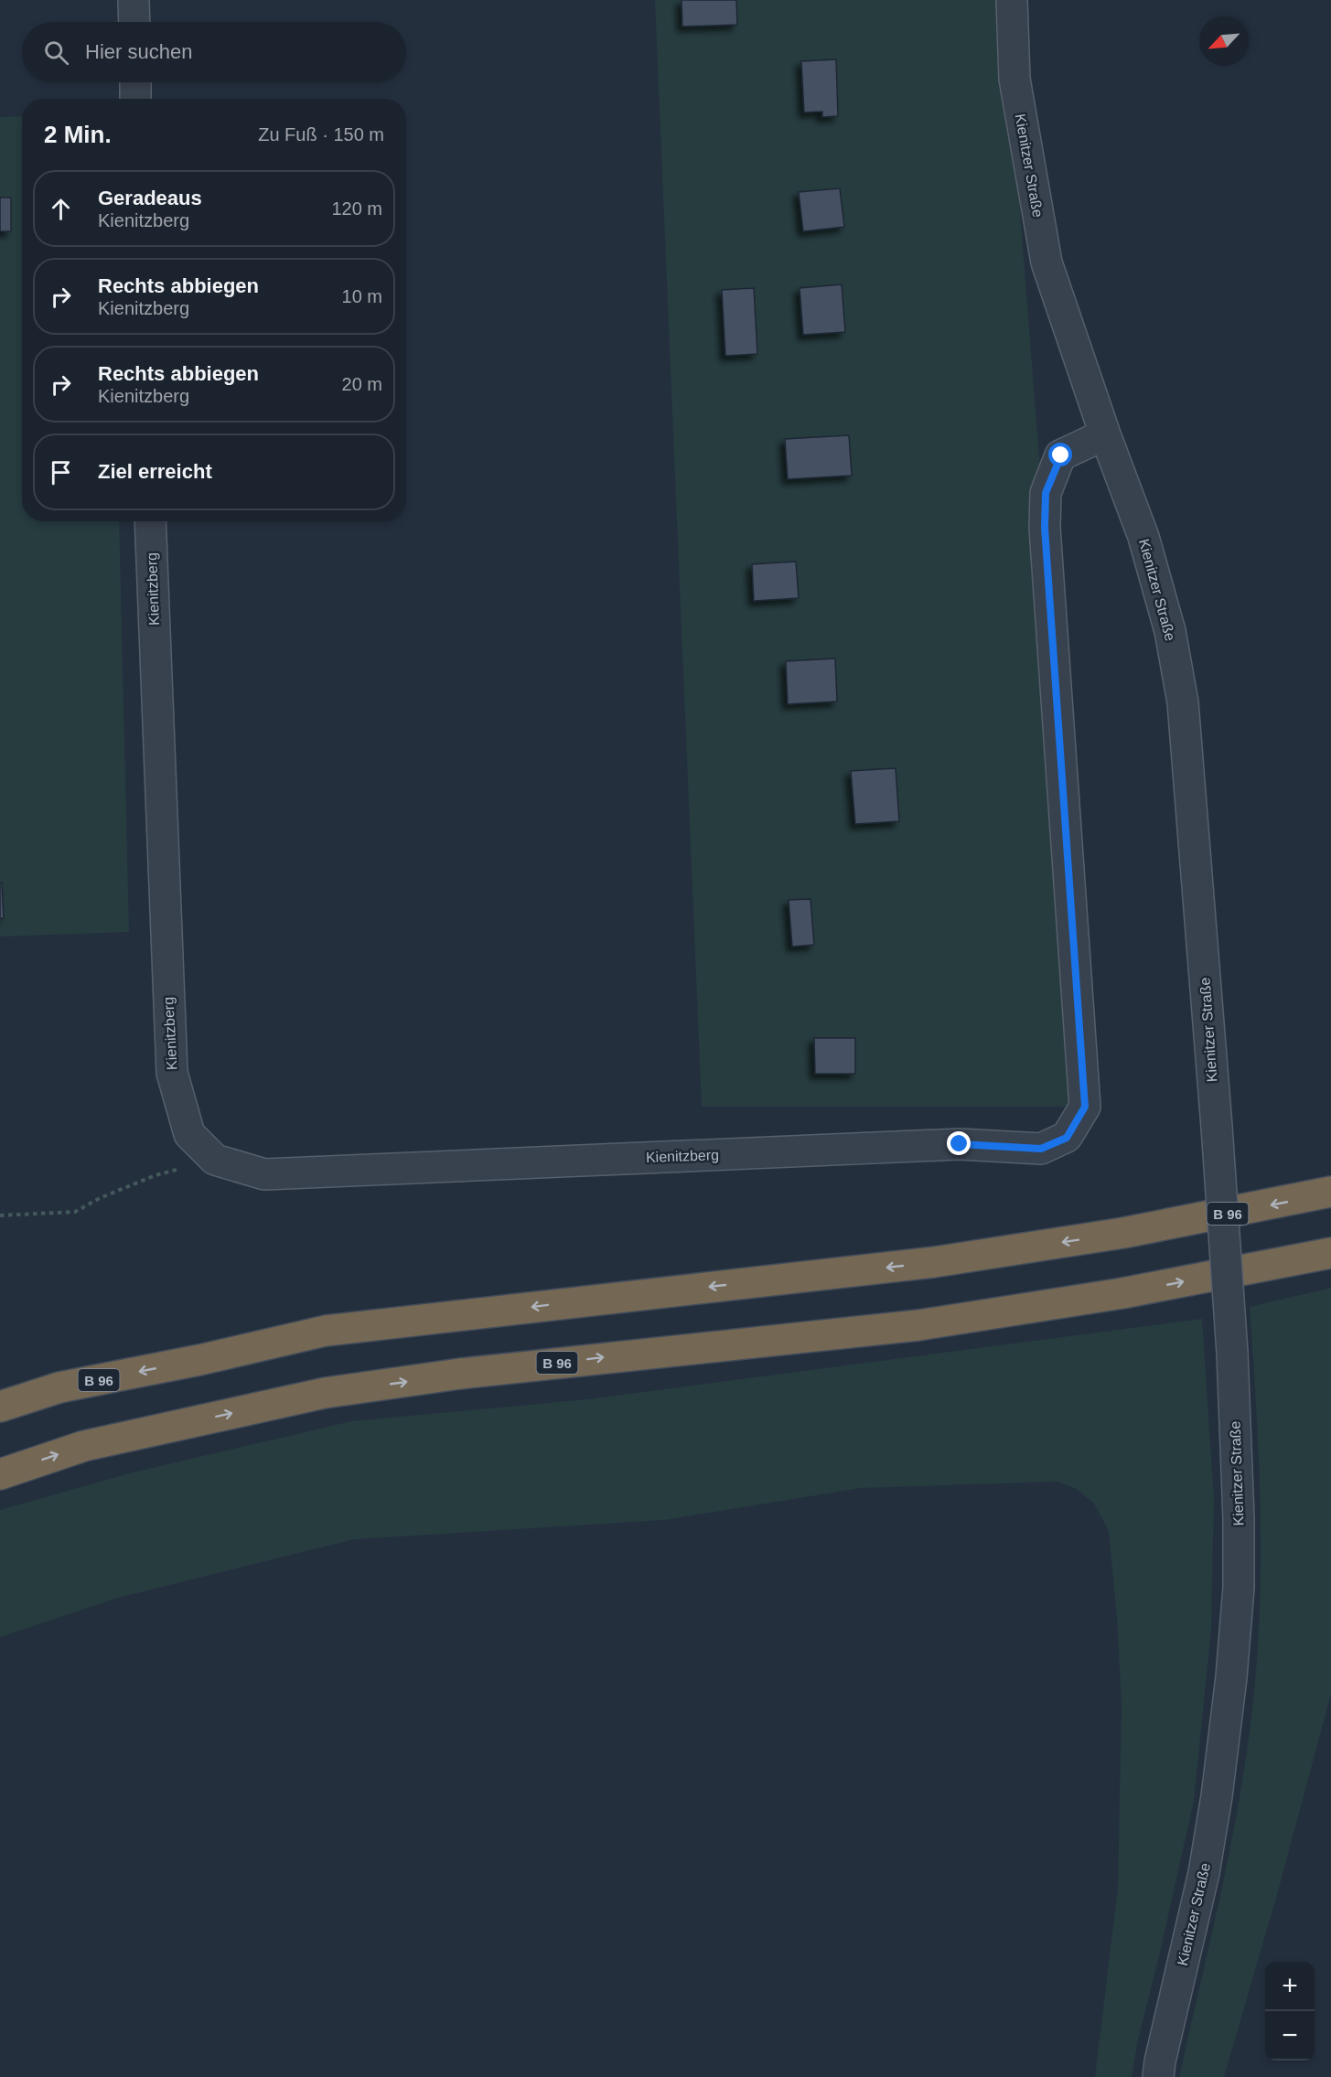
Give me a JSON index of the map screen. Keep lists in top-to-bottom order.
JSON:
{
  "streets": {
    "highway": ["B 96"],
    "street": ["Kienitzer Straße", "Kienitzberg"]
  },
  "crossings": [
    ["Kienitzer Straße", "Kienitzberg"]
  ],
  "north": "bottom left",
  "page": {
    "search": "Hier suchen",
    "heading": ["2 Min.", "Zu Fuß · 150 m"],
    "list": [
      ["Geradeaus", "Kienitzberg", "120 m"],
      ["Rechts abbiegen", "Kienitzberg", "10 m"],
      ["Rechts abbiegen", "Kienitzberg", "20 m"],
      "Ziel erreicht"
    ],
    "map_buttons": ["+", "−"]
  }
}
